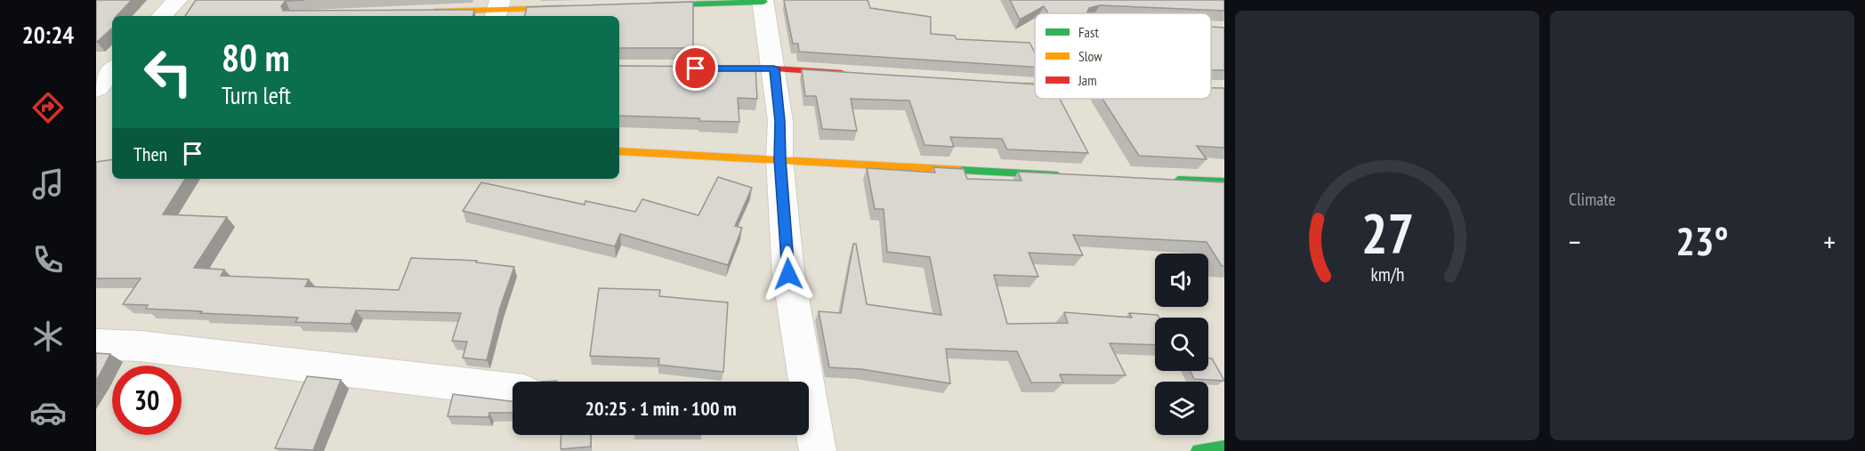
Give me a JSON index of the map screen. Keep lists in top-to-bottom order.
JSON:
{
  "legend": ["Fast", "Slow", "Jam"],
  "page": {
    "tabs": "20:24",
    "tile": "Climate",
    "turn": ["80 m", "Turn left"],
    "then": "Then",
    "heat": ["−", "23°", "+"],
    "limit": "30",
    "trip": "20:25 · 1 min · 100 m",
    "gauge": ["27", "km/h"]
  }
}
